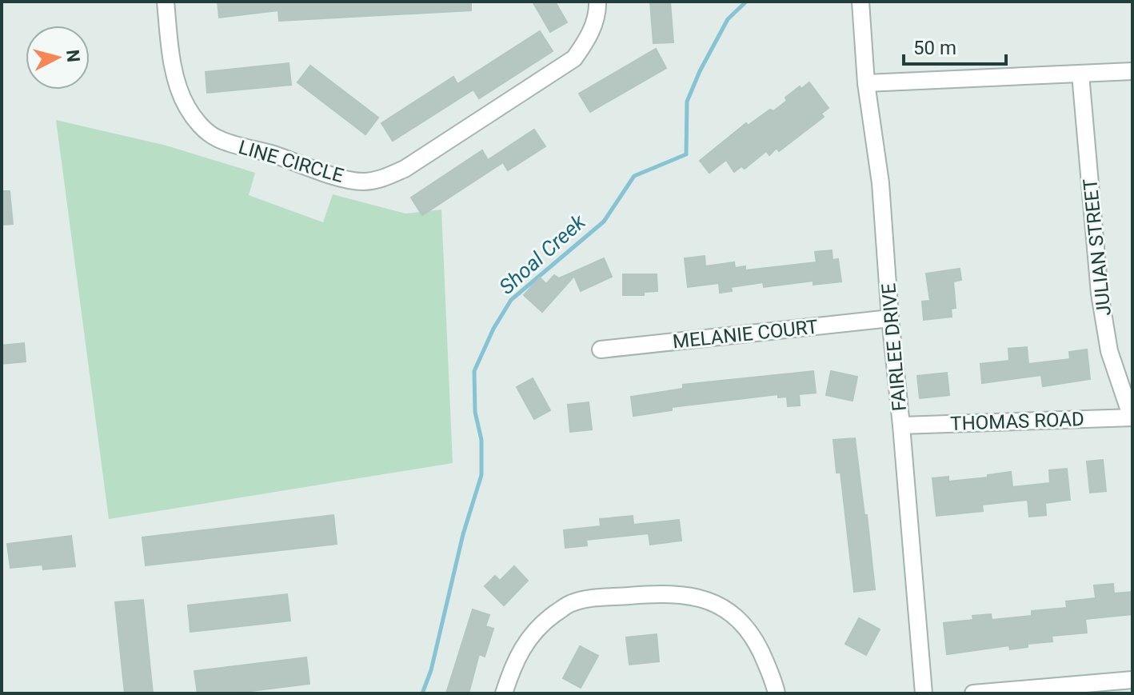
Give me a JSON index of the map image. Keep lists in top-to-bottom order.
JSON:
{
  "streets": {
    "street": [
      "LINE CIRCLE",
      "JULIAN STREET",
      "MELANIE COURT",
      "FAIRLEE DRIVE",
      "THOMAS ROAD"
    ]
  },
  "crossings": [
    ["JULIAN STREET", "THOMAS ROAD"],
    ["MELANIE COURT", "FAIRLEE DRIVE"],
    ["FAIRLEE DRIVE", "THOMAS ROAD"]
  ],
  "water": ["Shoal Creek"],
  "scale_bar": "50 m",
  "north": "right"
}
